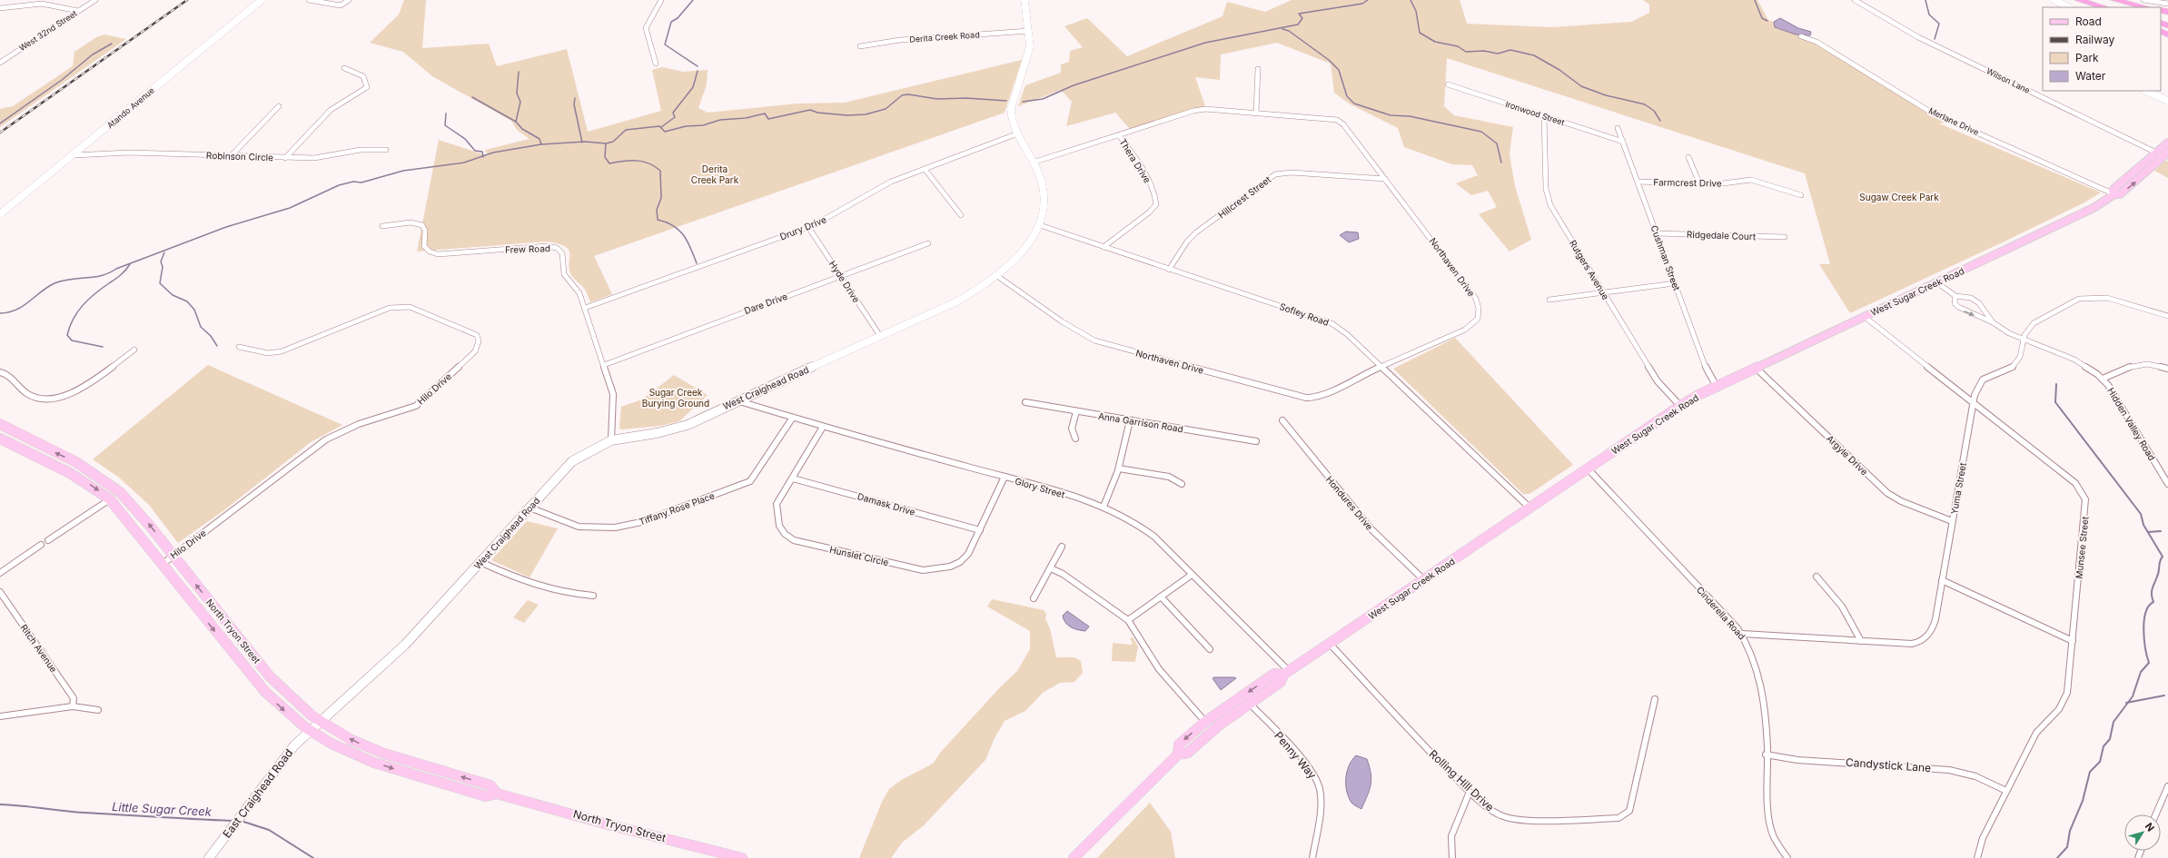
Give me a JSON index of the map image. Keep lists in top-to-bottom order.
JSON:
{
  "streets": {
    "main road": ["West Sugar Creek Road", "North Tryon Street"],
    "street": [
      "West 32nd Street",
      "Derita Creek Road",
      "Wilson Lane",
      "Atando Avenue",
      "Ironwood Street",
      "Merlane Drive",
      "Robinson Circle",
      "Thera Drive",
      "Farmcrest Drive",
      "Hillcrest Street",
      "Drury Drive",
      "Ridgedale Court",
      "Frew Road",
      "Cushman Street",
      "Northaven Drive",
      "Rutgers Avenue",
      "Hyde Drive",
      "Dare Drive",
      "Sofley Road",
      "West Craighead Road",
      "Hilo Drive",
      "Anna Garrison Road",
      "Hidden Valley Road",
      "Argyle Drive",
      "Glory Street",
      "Yuma Street",
      "Hondures Drive",
      "Damask Drive",
      "Tiffany Rose Place",
      "Munsee Street",
      "Hunslet Circle",
      "Cinderella Road",
      "Ritch Avenue",
      "Penny Way",
      "Candystick Lane",
      "Rolling Hill Drive",
      "East Craighead Road"
    ]
  },
  "crossings": [
    ["Derita Creek Road", "West Craighead Road"],
    ["Wilson Lane", "West Sugar Creek Road"],
    ["Atando Avenue", "Robinson Circle"],
    ["Ironwood Street", "Cushman Street"],
    ["Ironwood Street", "Rutgers Avenue"],
    ["Merlane Drive", "West Sugar Creek Road"],
    ["Thera Drive", "Northaven Drive"],
    ["Thera Drive", "Sofley Road"],
    ["Farmcrest Drive", "Cushman Street"],
    ["Hillcrest Street", "Northaven Drive"],
    ["Hillcrest Street", "Sofley Road"],
    ["Drury Drive", "Frew Road"],
    ["Drury Drive", "Hyde Drive"],
    ["Drury Drive", "West Craighead Road"],
    ["Ridgedale Court", "Cushman Street"],
    ["Frew Road", "Dare Drive"],
    ["Frew Road", "West Craighead Road"],
    ["Cushman Street", "West Sugar Creek Road"],
    ["Northaven Drive", "Sofley Road"],
    ["Northaven Drive", "West Craighead Road"],
    ["Rutgers Avenue", "West Sugar Creek Road"],
    ["Hyde Drive", "Dare Drive"],
    ["Hyde Drive", "West Craighead Road"],
    ["West Sugar Creek Road", "Sofley Road"],
    ["West Sugar Creek Road", "Hidden Valley Road"],
    ["West Sugar Creek Road", "Argyle Drive"],
    ["West Sugar Creek Road", "Glory Street"],
    ["West Sugar Creek Road", "Hondures Drive"],
    ["West Sugar Creek Road", "Munsee Street"],
    ["West Sugar Creek Road", "Cinderella Road"],
    ["West Sugar Creek Road", "Penny Way"],
    ["West Sugar Creek Road", "Rolling Hill Drive"],
    ["Sofley Road", "West Craighead Road"],
    ["West Craighead Road", "Glory Street"],
    ["West Craighead Road", "Tiffany Rose Place"],
    ["West Craighead Road", "North Tryon Street"],
    ["West Craighead Road", "East Craighead Road"],
    ["Hilo Drive", "North Tryon Street"],
    ["Hidden Valley Road", "Yuma Street"],
    ["Argyle Drive", "Yuma Street"],
    ["Glory Street", "Tiffany Rose Place"],
    ["Glory Street", "Hunslet Circle"],
    ["Yuma Street", "Munsee Street"],
    ["Yuma Street", "Cinderella Road"],
    ["Damask Drive", "Hunslet Circle"],
    ["Munsee Street", "Candystick Lane"],
    ["Cinderella Road", "Candystick Lane"],
    ["North Tryon Street", "East Craighead Road"]
  ],
  "water": ["Little Sugar Creek"],
  "parks": ["Derita Creek Park", "Sugaw Creek Park", "Sugar Creek Burying Ground"],
  "legend": [
    "Road",
    "Railway",
    "Park",
    "Water"
  ],
  "north": "top right"
}
